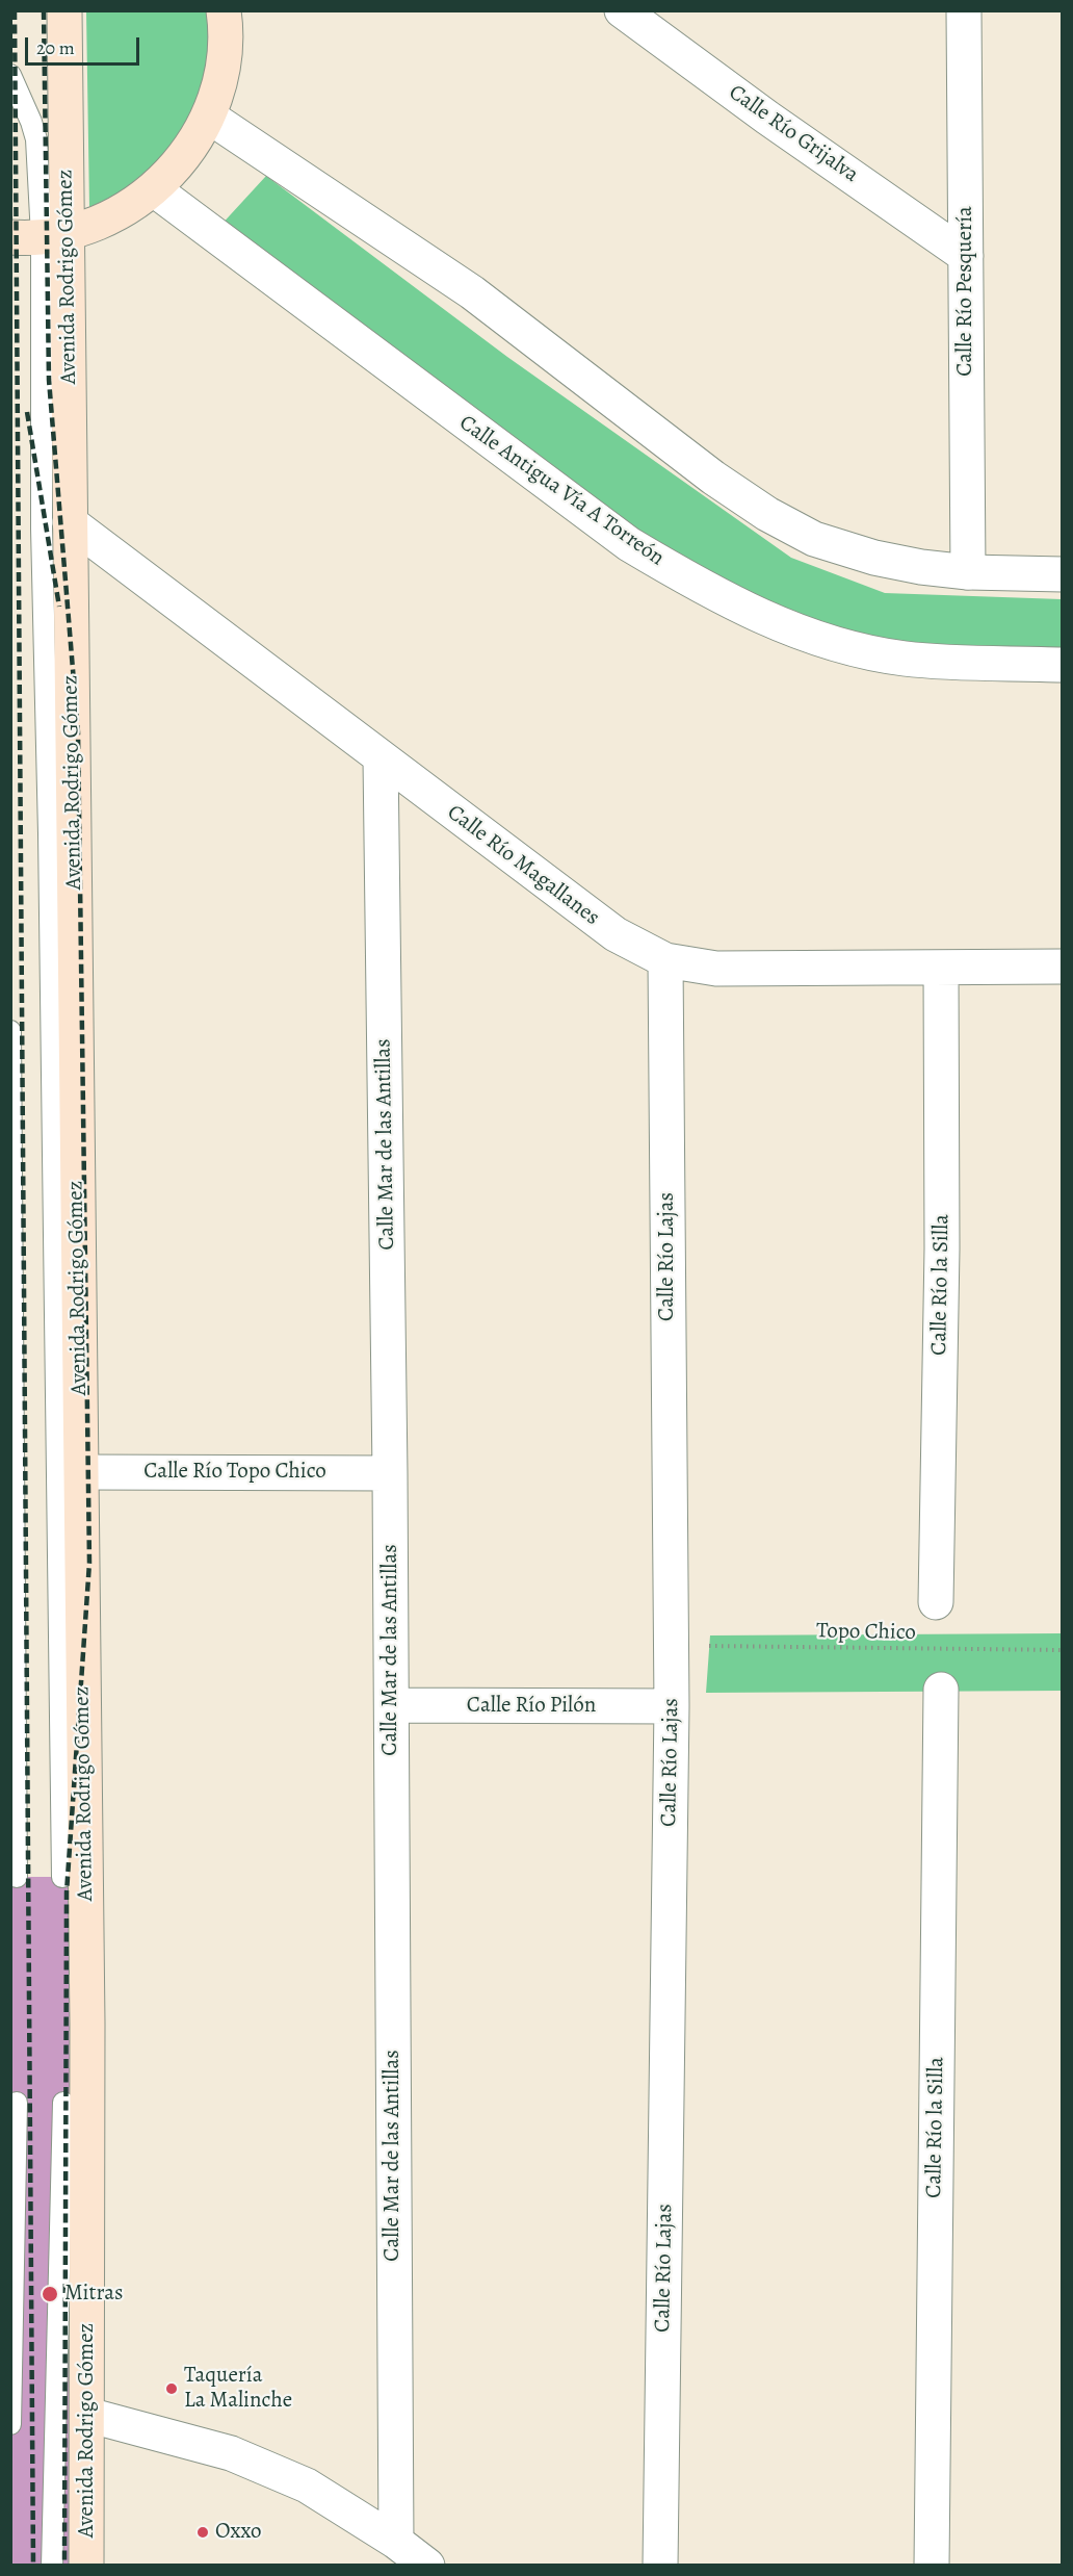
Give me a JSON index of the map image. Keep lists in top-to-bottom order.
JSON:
{
  "streets": {
    "main road": ["Avenida Rodrigo Gómez"],
    "street": [
      "Calle Río Grijalva",
      "Calle Río Pesquería",
      "Calle Antigua Vía A Torreón",
      "Calle Río Magallanes",
      "Calle Mar de las Antillas",
      "Calle Río Lajas",
      "Calle Río la Silla",
      "Calle Río Topo Chico",
      "Calle Río Pilón"
    ],
    "path": ["Topo Chico"]
  },
  "crossings": [
    ["Calle Río Grijalva", "Calle Río Pesquería"],
    ["Avenida Rodrigo Gómez", "Calle Río Magallanes"],
    ["Avenida Rodrigo Gómez", "Calle Río Topo Chico"],
    ["Calle Río Magallanes", "Calle Mar de las Antillas"],
    ["Calle Río Magallanes", "Calle Río Lajas"],
    ["Calle Río Magallanes", "Calle Río la Silla"],
    ["Calle Mar de las Antillas", "Calle Río Topo Chico"],
    ["Calle Mar de las Antillas", "Calle Río Pilón"],
    ["Calle Río Lajas", "Topo Chico"],
    ["Calle Río Lajas", "Calle Río Pilón"]
  ],
  "places": ["Mitras", "Taquería La Malinche", "Oxxo"],
  "scale_bar": "20 m"
}
